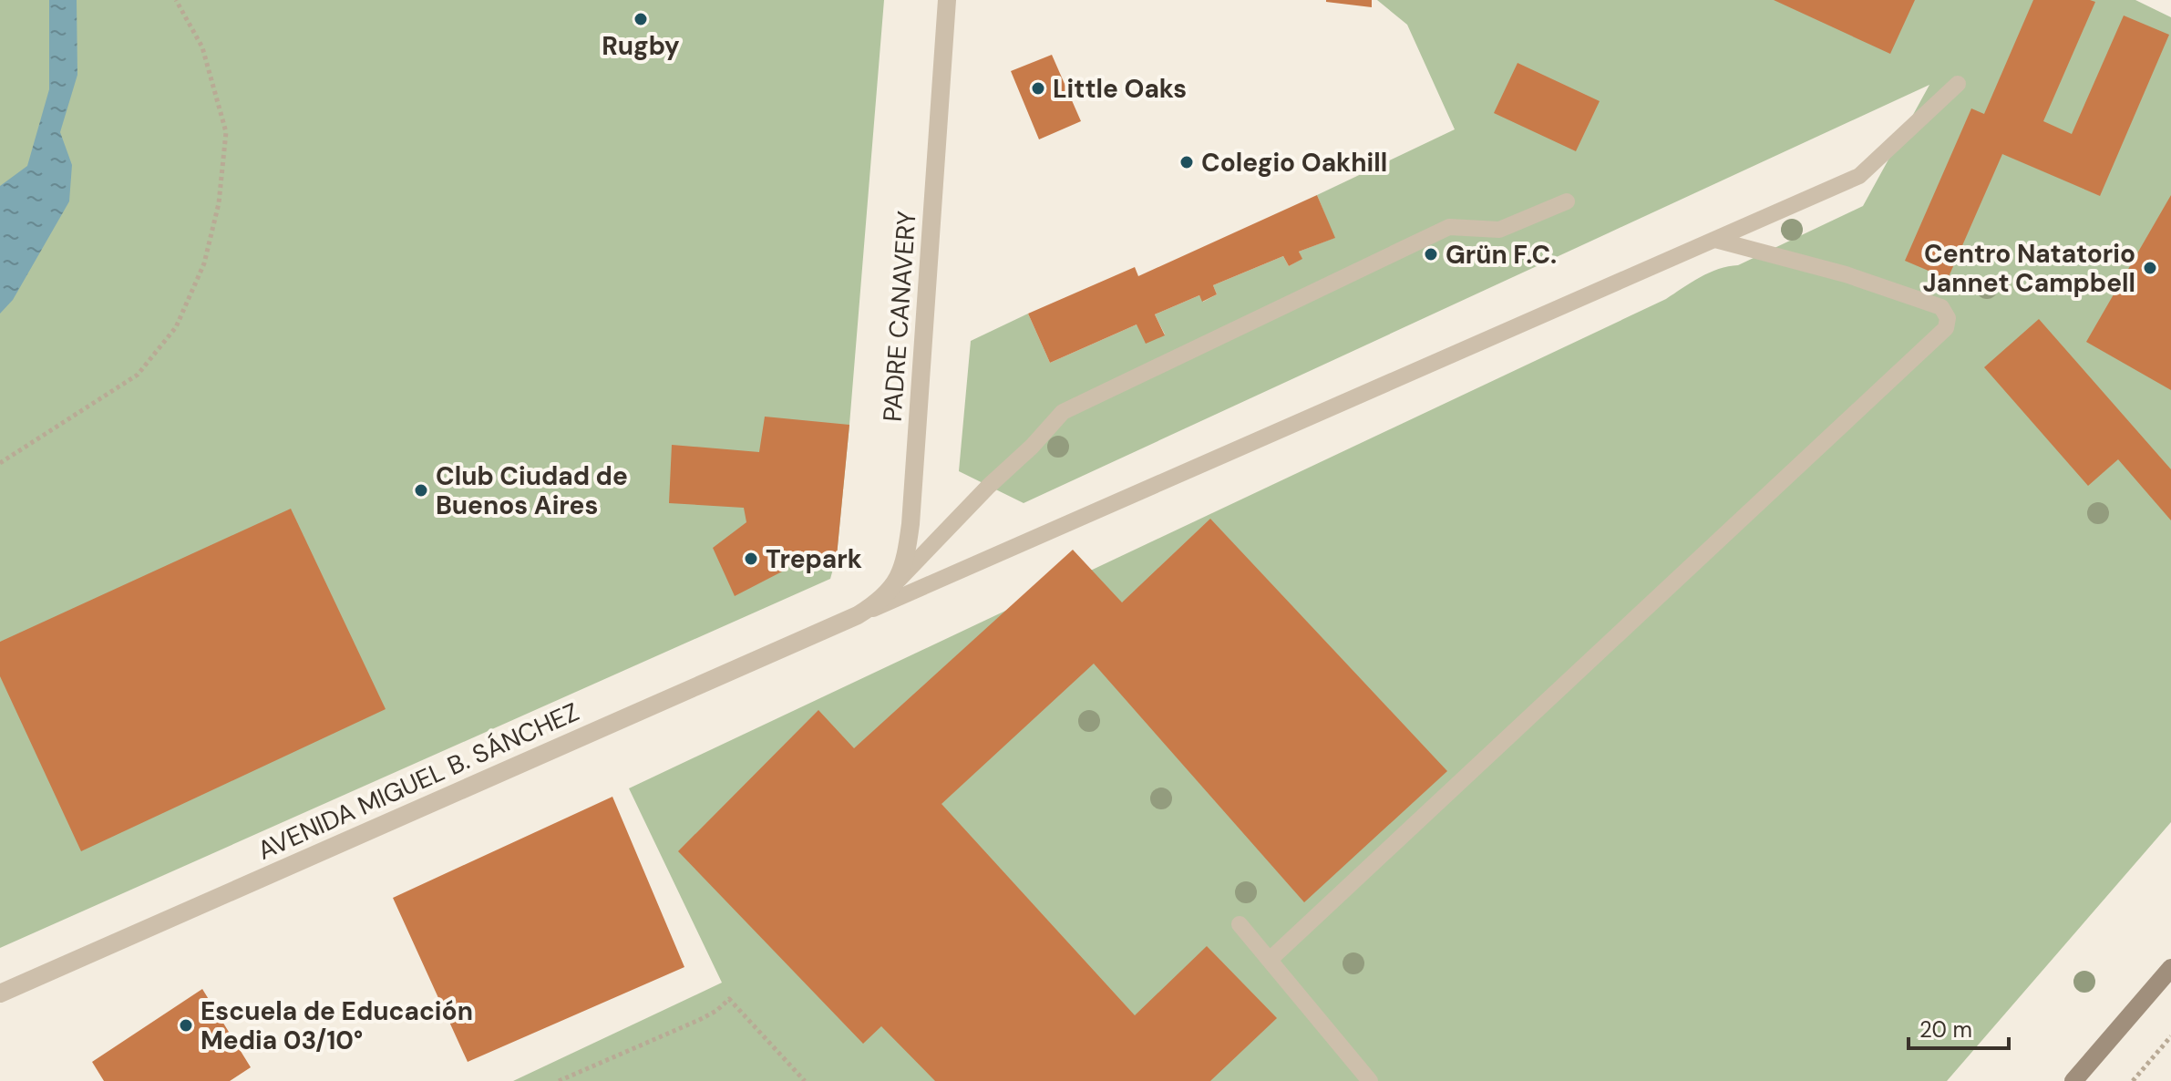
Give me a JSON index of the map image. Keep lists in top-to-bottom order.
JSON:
{
  "streets": {
    "street": ["PADRE CANAVERY", "AVENIDA MIGUEL B. SÁNCHEZ"]
  },
  "places": [
    "Rugby",
    "Little Oaks",
    "Colegio Oakhill",
    "Grün F.C.",
    "Centro Natatorio Jannet Campbell",
    "Club Ciudad de Buenos Aires",
    "Trepark",
    "Escuela de Educación Media 03/10°"
  ],
  "scale_bar": "20 m"
}
